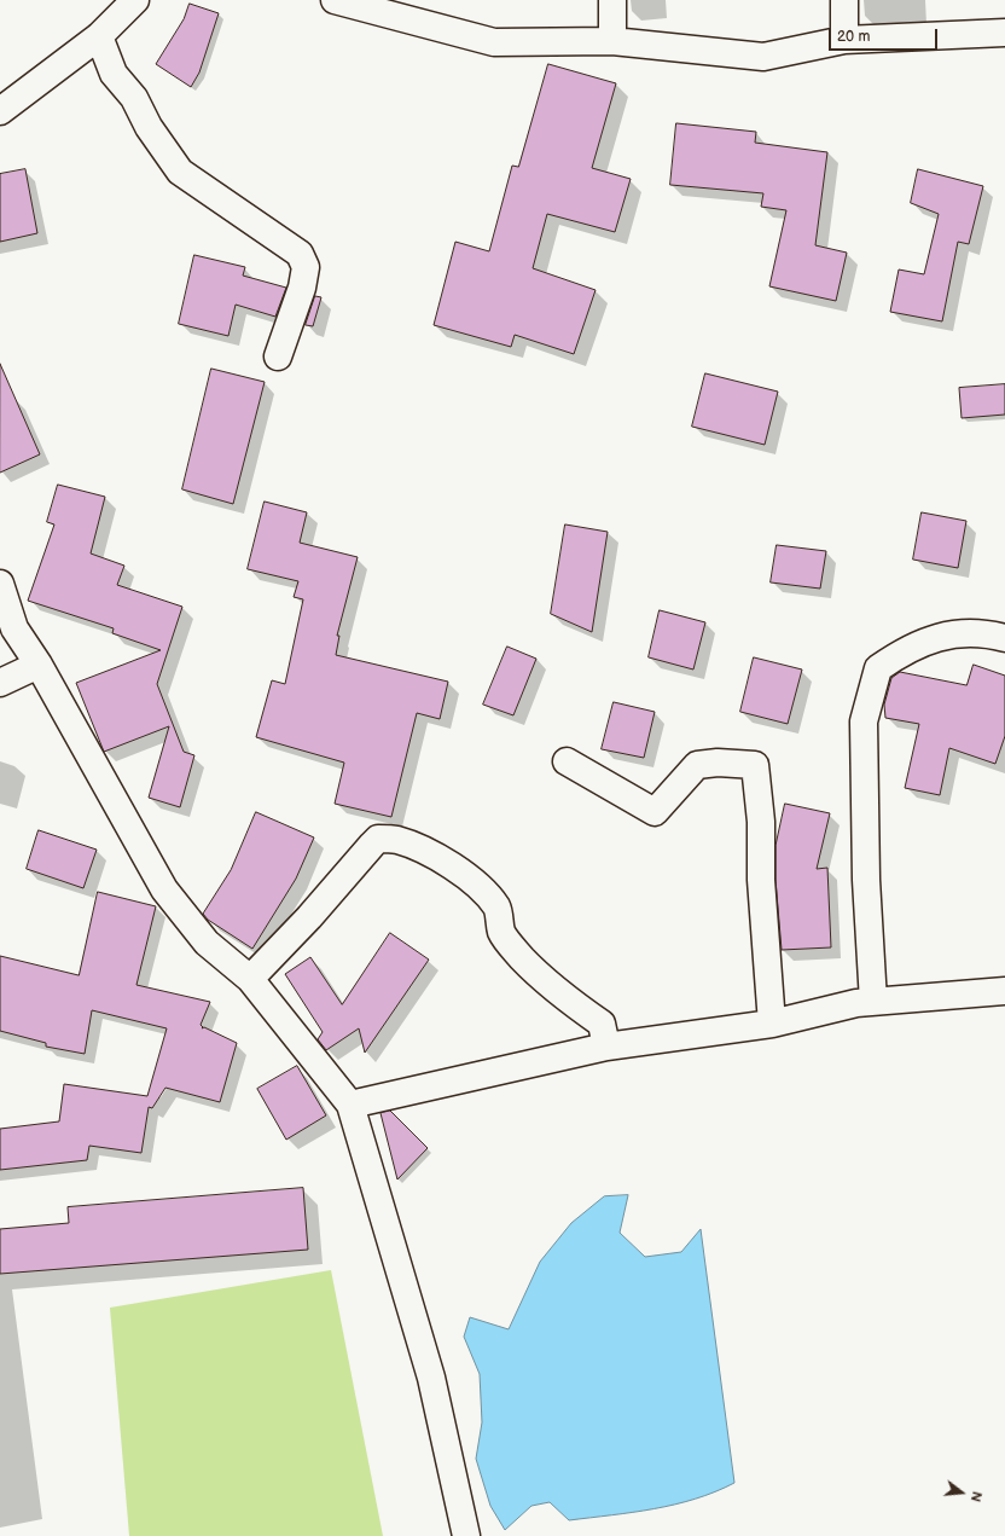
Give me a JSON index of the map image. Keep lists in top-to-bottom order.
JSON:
{
  "scale_bar": "20 m",
  "north": "right"
}
